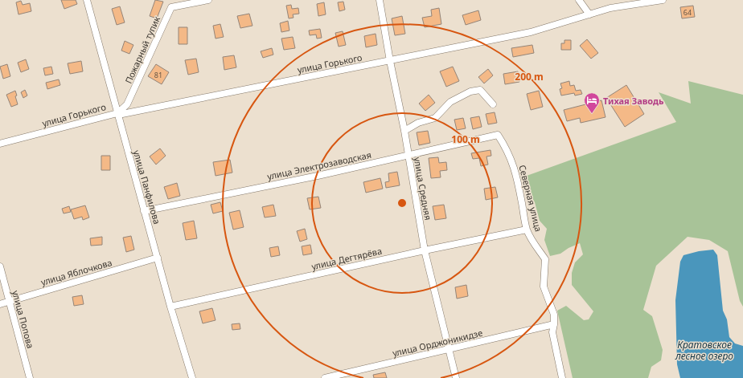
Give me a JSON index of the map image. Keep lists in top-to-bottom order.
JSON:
{
  "streets": {
    "street": [
      "Пожарный тупик",
      "улица Горького",
      "улица Электрозаводская",
      "улица Панфилова",
      "улица Средняя",
      "Северная улица",
      "улица Дегтярёва",
      "улица Яблочкова",
      "улица Попова",
      "улица Орджоникидзе"
    ]
  },
  "crossings": [
    ["Пожарный тупик", "улица Горького"],
    ["Пожарный тупик", "улица Панфилова"],
    ["улица Горького", "улица Панфилова"],
    ["улица Горького", "улица Средняя"],
    ["улица Электрозаводская", "улица Панфилова"],
    ["улица Электрозаводская", "улица Средняя"],
    ["улица Электрозаводская", "Северная улица"],
    ["улица Панфилова", "улица Дегтярёва"],
    ["улица Панфилова", "улица Яблочкова"],
    ["улица Средняя", "улица Дегтярёва"],
    ["улица Средняя", "улица Орджоникидзе"],
    ["Северная улица", "улица Дегтярёва"],
    ["Северная улица", "улица Орджоникидзе"],
    ["улица Яблочкова", "улица Попова"]
  ],
  "water": ["Кратовское лесное озеро"],
  "places": {
    "hotel": ["Тихая Заводь"]
  },
  "house_numbers": ["64", "81"],
  "rings": ["200 m", "100 m"]
}
